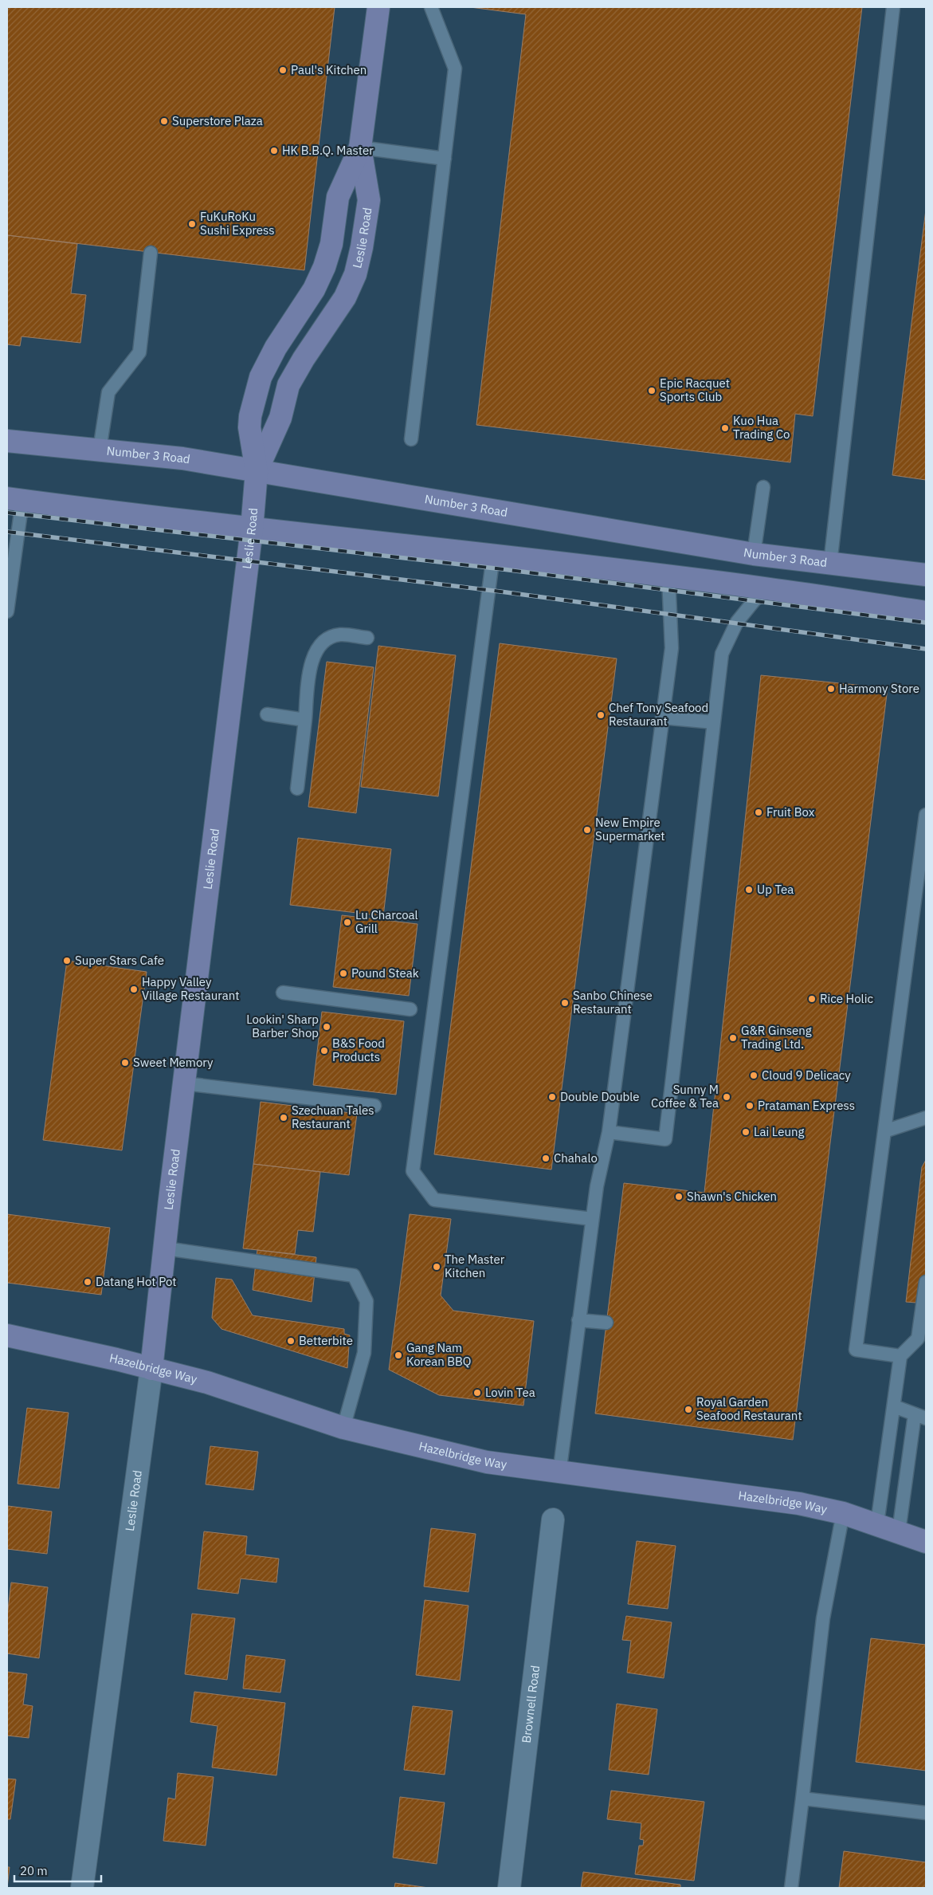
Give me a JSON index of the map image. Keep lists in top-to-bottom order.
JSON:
{
  "streets": {
    "street": [
      "Leslie Road",
      "Number 3 Road",
      "Hazelbridge Way",
      "Brownell Road"
    ]
  },
  "crossings": [
    ["Leslie Road", "Number 3 Road"],
    ["Leslie Road", "Hazelbridge Way"]
  ],
  "places": [
    "Paul's Kitchen",
    "Superstore Plaza",
    "HK B.B.Q. Master",
    "FuKuRoKu Sushi Express",
    "Epic Racquet Sports Club",
    "Kuo Hua Trading Co",
    "Harmony Store",
    "Chef Tony Seafood Restaurant",
    "Fruit Box",
    "New Empire Supermarket",
    "Up Tea",
    "Lu Charcoal Grill",
    "Super Stars Cafe",
    "Pound Steak",
    "Happy Valley Village Restaurant",
    "Rice Holic",
    "Sanbo Chinese Restaurant",
    "Lookin' Sharp Barber Shop",
    "G&R Ginseng Trading Ltd.",
    "B&S Food Products",
    "Sweet Memory",
    "Cloud 9 Delicacy",
    "Double Double",
    "Sunny M Coffee & Tea",
    "Prataman Express",
    "Szechuan Tales Restaurant",
    "Lai Leung",
    "Chahalo",
    "Shawn's Chicken",
    "The Master Kitchen",
    "Datang Hot Pot",
    "Betterbite",
    "Gang Nam Korean BBQ",
    "Lovin Tea",
    "Royal Garden Seafood Restaurant"
  ],
  "scale_bar": "20 m"
}
